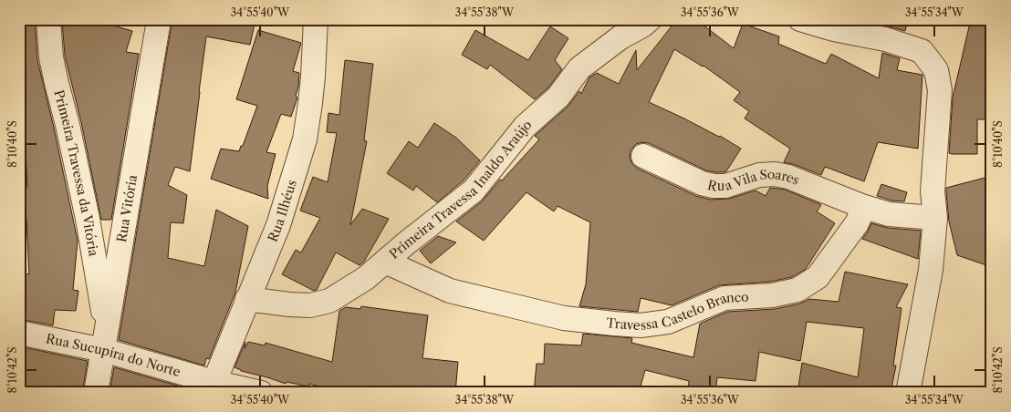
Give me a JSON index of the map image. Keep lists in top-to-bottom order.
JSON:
{
  "streets": {
    "street": [
      "Primeira Travessa da Vitória",
      "Rua Vila Soares",
      "Primeira Travessa Inaldo Araújo",
      "Rua Vitória",
      "Rua Ilhéus",
      "Travessa Castelo Branco",
      "Rua Sucupira do Norte"
    ]
  },
  "crossings": [
    ["Primeira Travessa da Vitória", "Rua Vitória"],
    ["Primeira Travessa da Vitória", "Rua Sucupira do Norte"],
    ["Rua Vila Soares", "Travessa Castelo Branco"],
    ["Primeira Travessa Inaldo Araújo", "Rua Ilhéus"],
    ["Primeira Travessa Inaldo Araújo", "Travessa Castelo Branco"],
    ["Rua Vitória", "Rua Sucupira do Norte"],
    ["Rua Ilhéus", "Rua Sucupira do Norte"]
  ],
  "coordinates": [
    "34°55'40\"W",
    "34°55'38\"W",
    "34°55'36\"W",
    "34°55'34\"W",
    "8°10'40\"S",
    "8°10'42\"S"
  ]
}
